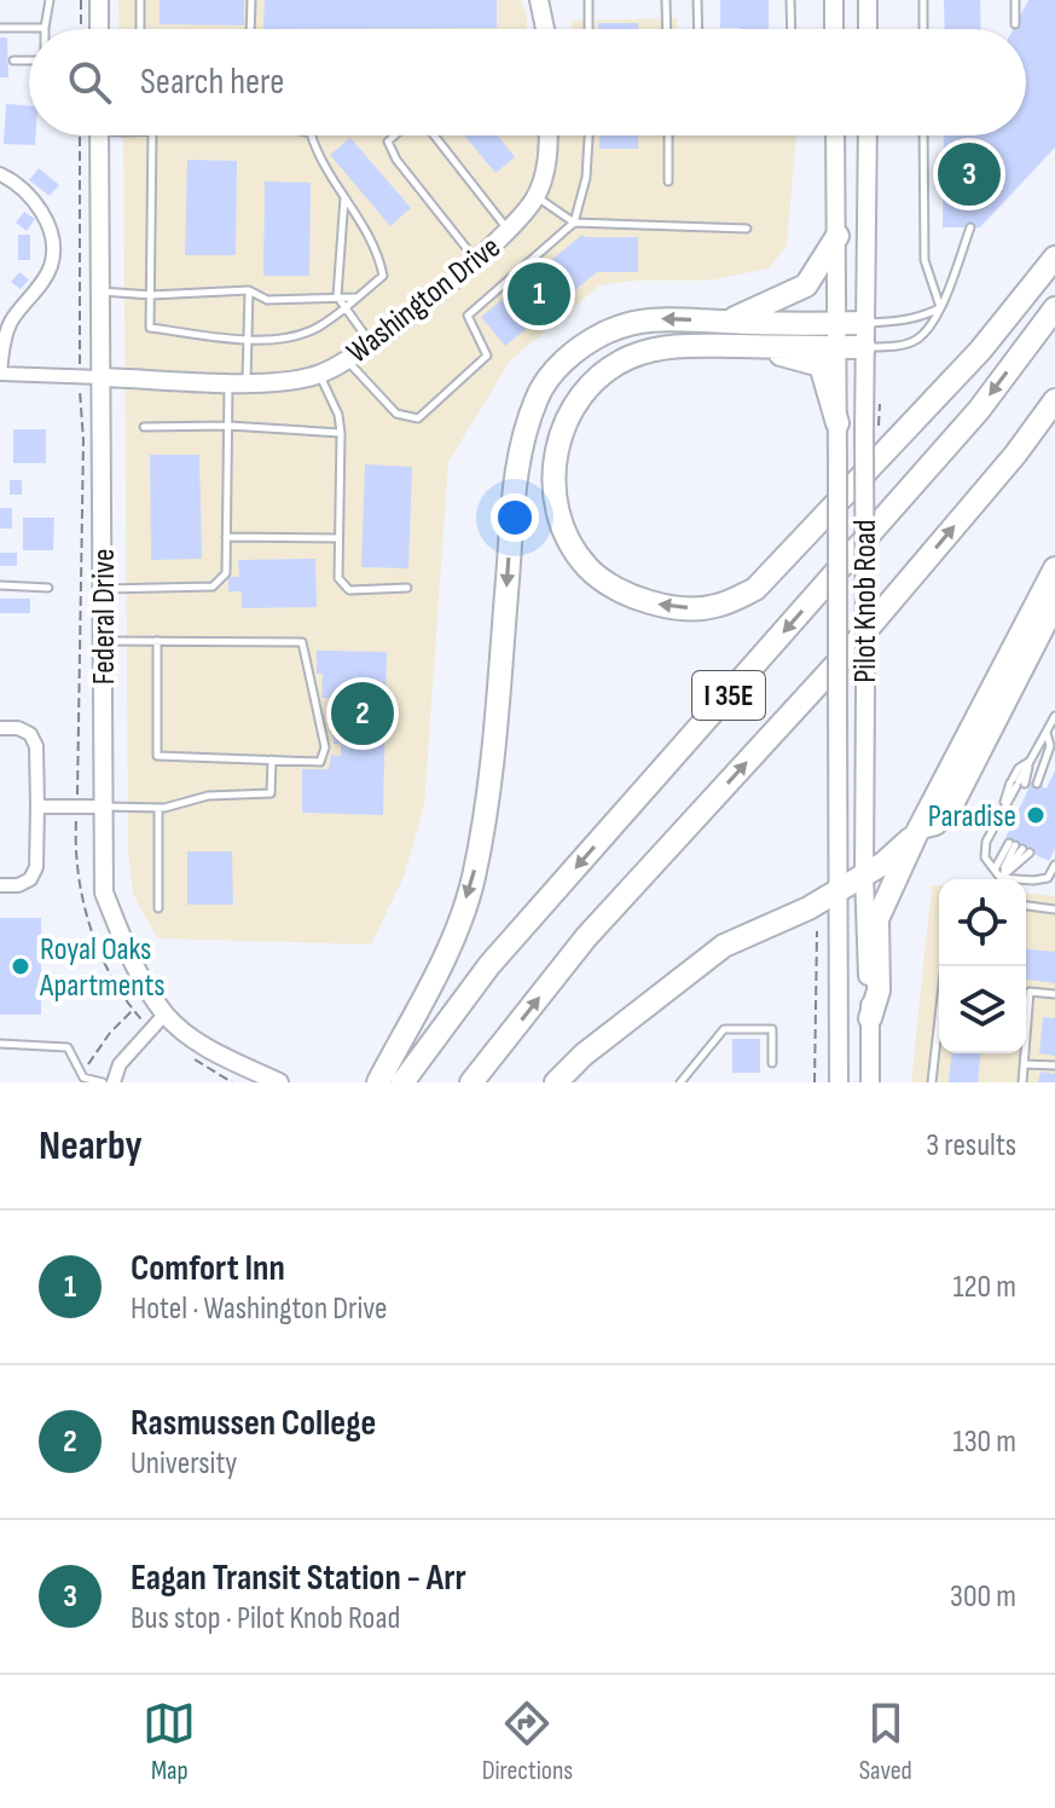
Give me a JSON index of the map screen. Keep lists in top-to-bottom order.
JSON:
{
  "streets": {
    "highway": ["I 35E"],
    "main road": ["Washington Drive", "Pilot Knob Road", "Federal Drive"]
  },
  "crossings": [
    ["Washington Drive", "Federal Drive"]
  ],
  "places": ["Paradise", "Royal Oaks Apartments"],
  "page": {
    "search": "Search here",
    "pins": ["3", "1", "2"],
    "heading": ["Nearby", "3 results"],
    "list": [
      {
        "mark": "1",
        "name": "Comfort Inn",
        "note": "Hotel · Washington Drive",
        "value": "120 m"
      },
      {
        "mark": "2",
        "name": "Rasmussen College",
        "note": "University",
        "value": "130 m"
      },
      {
        "mark": "3",
        "name": "Eagan Transit Station - Arr",
        "note": "Bus stop · Pilot Knob Road",
        "value": "300 m"
      }
    ],
    "nav": ["Map", "Directions", "Saved"]
  }
}
